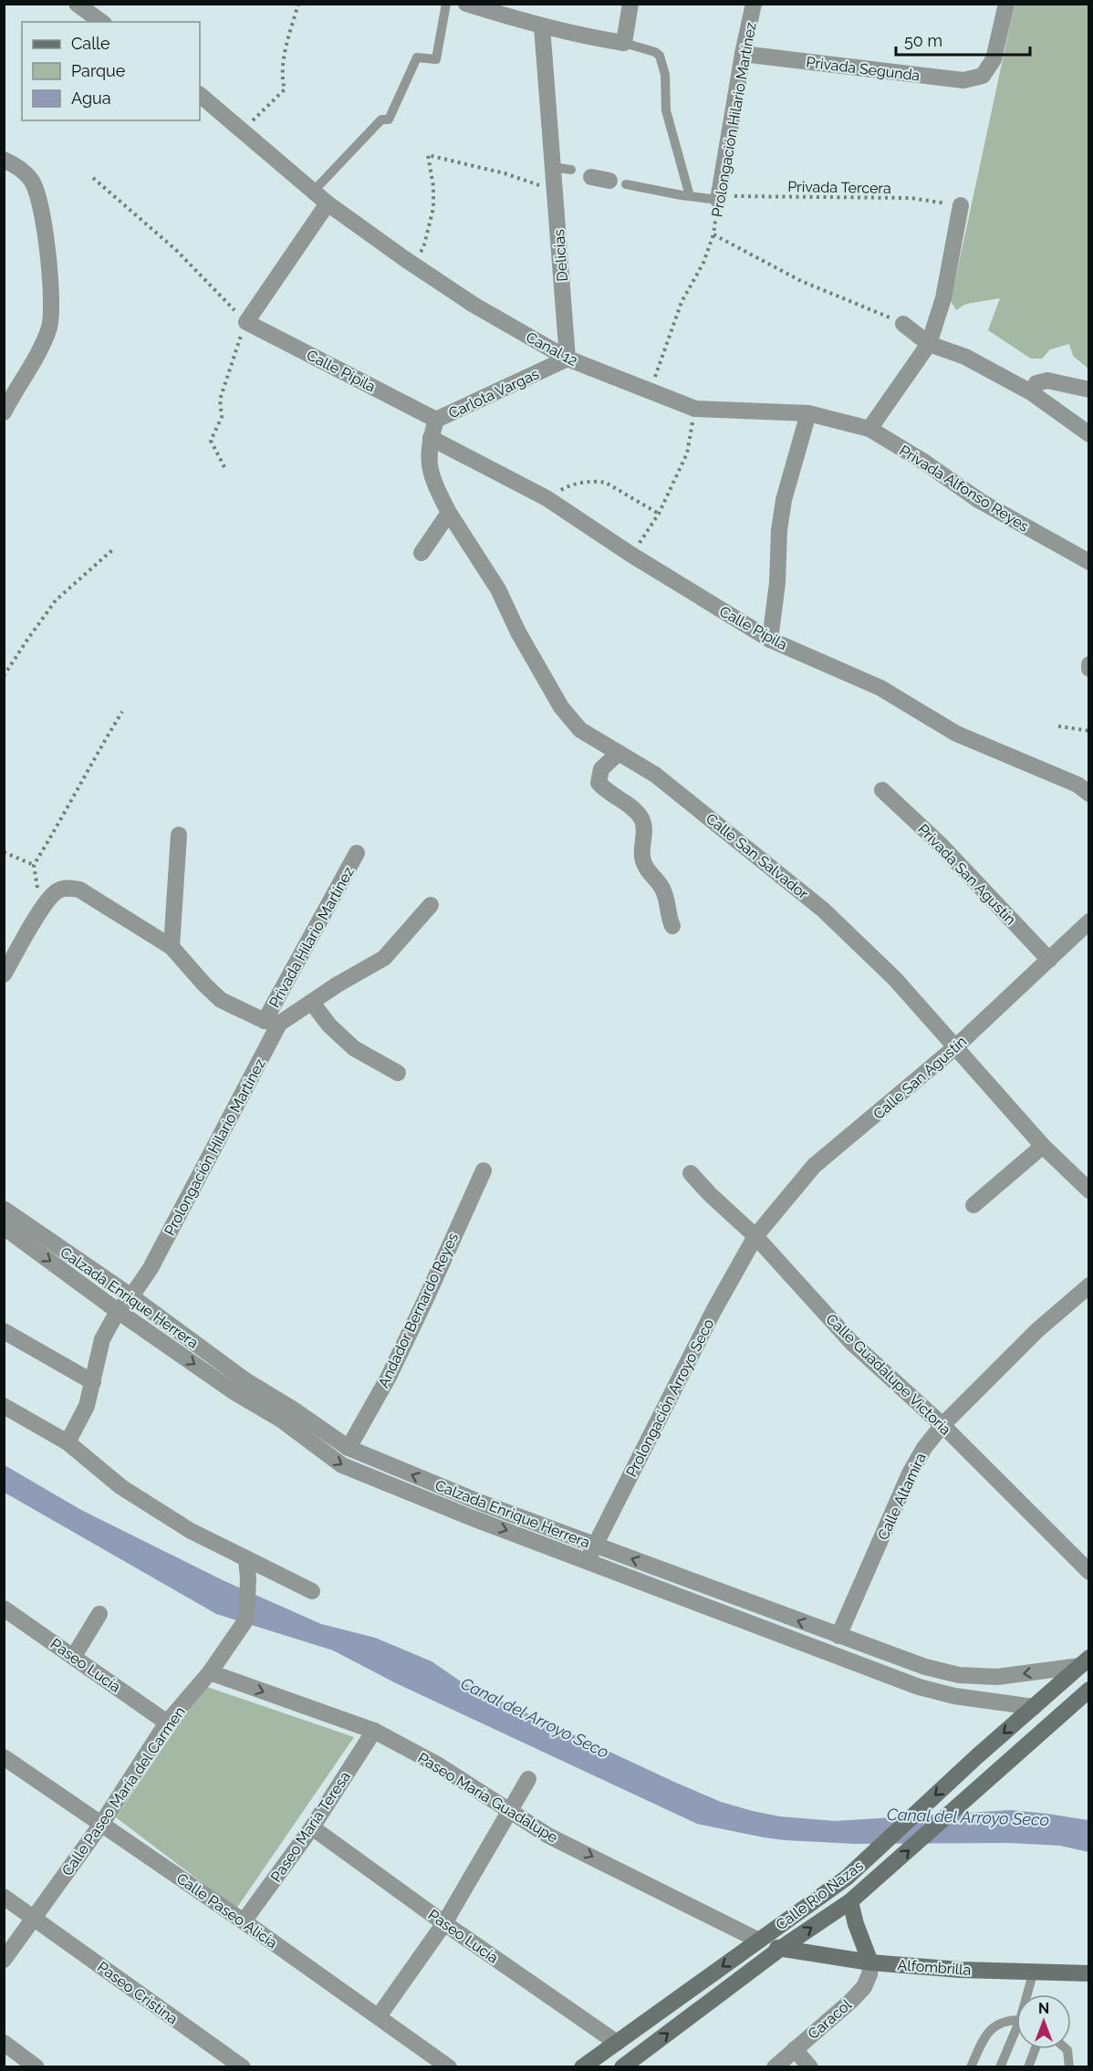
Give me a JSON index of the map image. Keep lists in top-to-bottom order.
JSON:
{
  "streets": {
    "street": [
      "Privada Segunda",
      "Prolongación Hilario Martínez",
      "Delicias",
      "Canal 12",
      "Calle Pípila",
      "Carlota Vargas",
      "Privada Alfonso Reyes",
      "Calle San Salvador",
      "Privada San Agustín",
      "Privada Hilario Martínez",
      "Calle San Agustín",
      "Calzada Enrique Herrera",
      "Andador Bernardo Reyes",
      "Calle Guadalupe Victoria",
      "Prolongación Arroyo Seco",
      "Calle Altamira",
      "Paseo Lucía",
      "Calle Paseo María del Carmen",
      "Paseo María Guadalupe",
      "Paseo María Teresa",
      "Calle Río Nazas",
      "Calle Paseo Alicia",
      "Alfombrilla",
      "Paseo Cristina",
      "Caracol"
    ],
    "path": ["Privada Tercera"]
  },
  "crossings": [
    ["Privada Segunda", "Prolongación Hilario Martínez"],
    ["Prolongación Hilario Martínez", "Privada Tercera"],
    ["Prolongación Hilario Martínez", "Privada Hilario Martínez"],
    ["Prolongación Hilario Martínez", "Calzada Enrique Herrera"],
    ["Delicias", "Canal 12"],
    ["Delicias", "Carlota Vargas"],
    ["Canal 12", "Carlota Vargas"],
    ["Canal 12", "Privada Alfonso Reyes"],
    ["Calle Pípila", "Carlota Vargas"],
    ["Calle San Salvador", "Calle San Agustín"],
    ["Privada San Agustín", "Calle San Agustín"],
    ["Calle San Agustín", "Calle Guadalupe Victoria"],
    ["Calle San Agustín", "Prolongación Arroyo Seco"],
    ["Calzada Enrique Herrera", "Andador Bernardo Reyes"],
    ["Calzada Enrique Herrera", "Prolongación Arroyo Seco"],
    ["Calzada Enrique Herrera", "Calle Altamira"],
    ["Calzada Enrique Herrera", "Calle Río Nazas"],
    ["Calle Guadalupe Victoria", "Prolongación Arroyo Seco"],
    ["Calle Guadalupe Victoria", "Calle Altamira"],
    ["Paseo Lucía", "Calle Paseo María del Carmen"],
    ["Paseo Lucía", "Paseo María Teresa"],
    ["Paseo Lucía", "Calle Río Nazas"],
    ["Calle Paseo María del Carmen", "Paseo María Guadalupe"],
    ["Calle Paseo María del Carmen", "Calle Paseo Alicia"],
    ["Calle Paseo María del Carmen", "Paseo Cristina"],
    ["Paseo María Guadalupe", "Paseo María Teresa"],
    ["Paseo María Guadalupe", "Calle Río Nazas"],
    ["Paseo María Guadalupe", "Alfombrilla"],
    ["Paseo María Teresa", "Calle Paseo Alicia"],
    ["Calle Río Nazas", "Alfombrilla"],
    ["Alfombrilla", "Caracol"]
  ],
  "one_way": ["Paseo María Guadalupe"],
  "water": ["Canal del Arroyo Seco"],
  "legend": ["Calle", "Parque", "Agua"],
  "scale_bar": "50 m",
  "north": "top"
}
